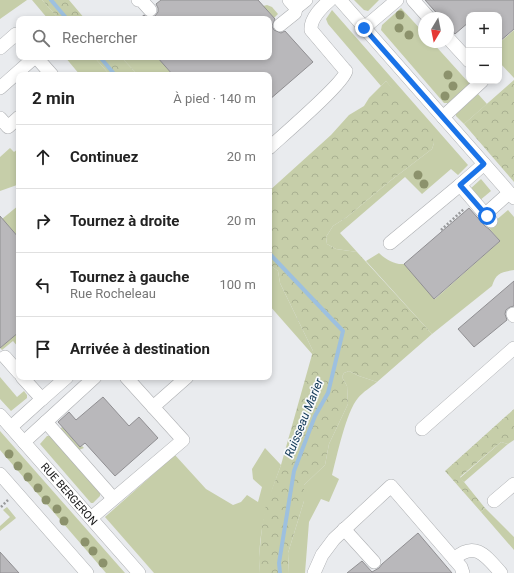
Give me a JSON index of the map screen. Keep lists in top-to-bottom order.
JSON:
{
  "streets": {
    "street": ["RUE BERGERON"]
  },
  "water": ["Ruisseau Marier"],
  "north": "bottom",
  "page": {
    "map_buttons": ["+", "−"],
    "search": "Rechercher",
    "heading": ["2 min", "À pied · 140 m"],
    "list": [
      ["Continuez", "20 m"],
      ["Tournez à droite", "20 m"],
      ["Tournez à gauche", "Rue Rocheleau", "100 m"],
      "Arrivée à destination"
    ]
  }
}
